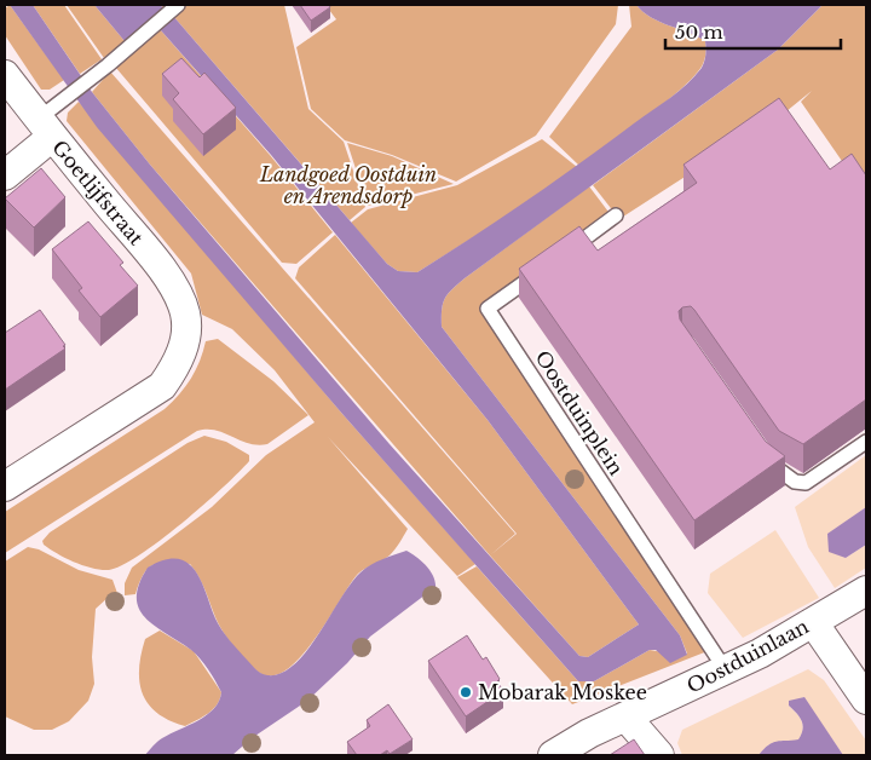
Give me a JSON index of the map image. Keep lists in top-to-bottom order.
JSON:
{
  "streets": {
    "street": ["Goetlijfstraat", "Oostduinlaan"],
    "lane": ["Oostduinplein"]
  },
  "crossings": [
    ["Oostduinplein", "Oostduinlaan"]
  ],
  "parks": ["Landgoed Oostduin en Arendsdorp"],
  "places": ["Mobarak Moskee"],
  "scale_bar": "50 m"
}
